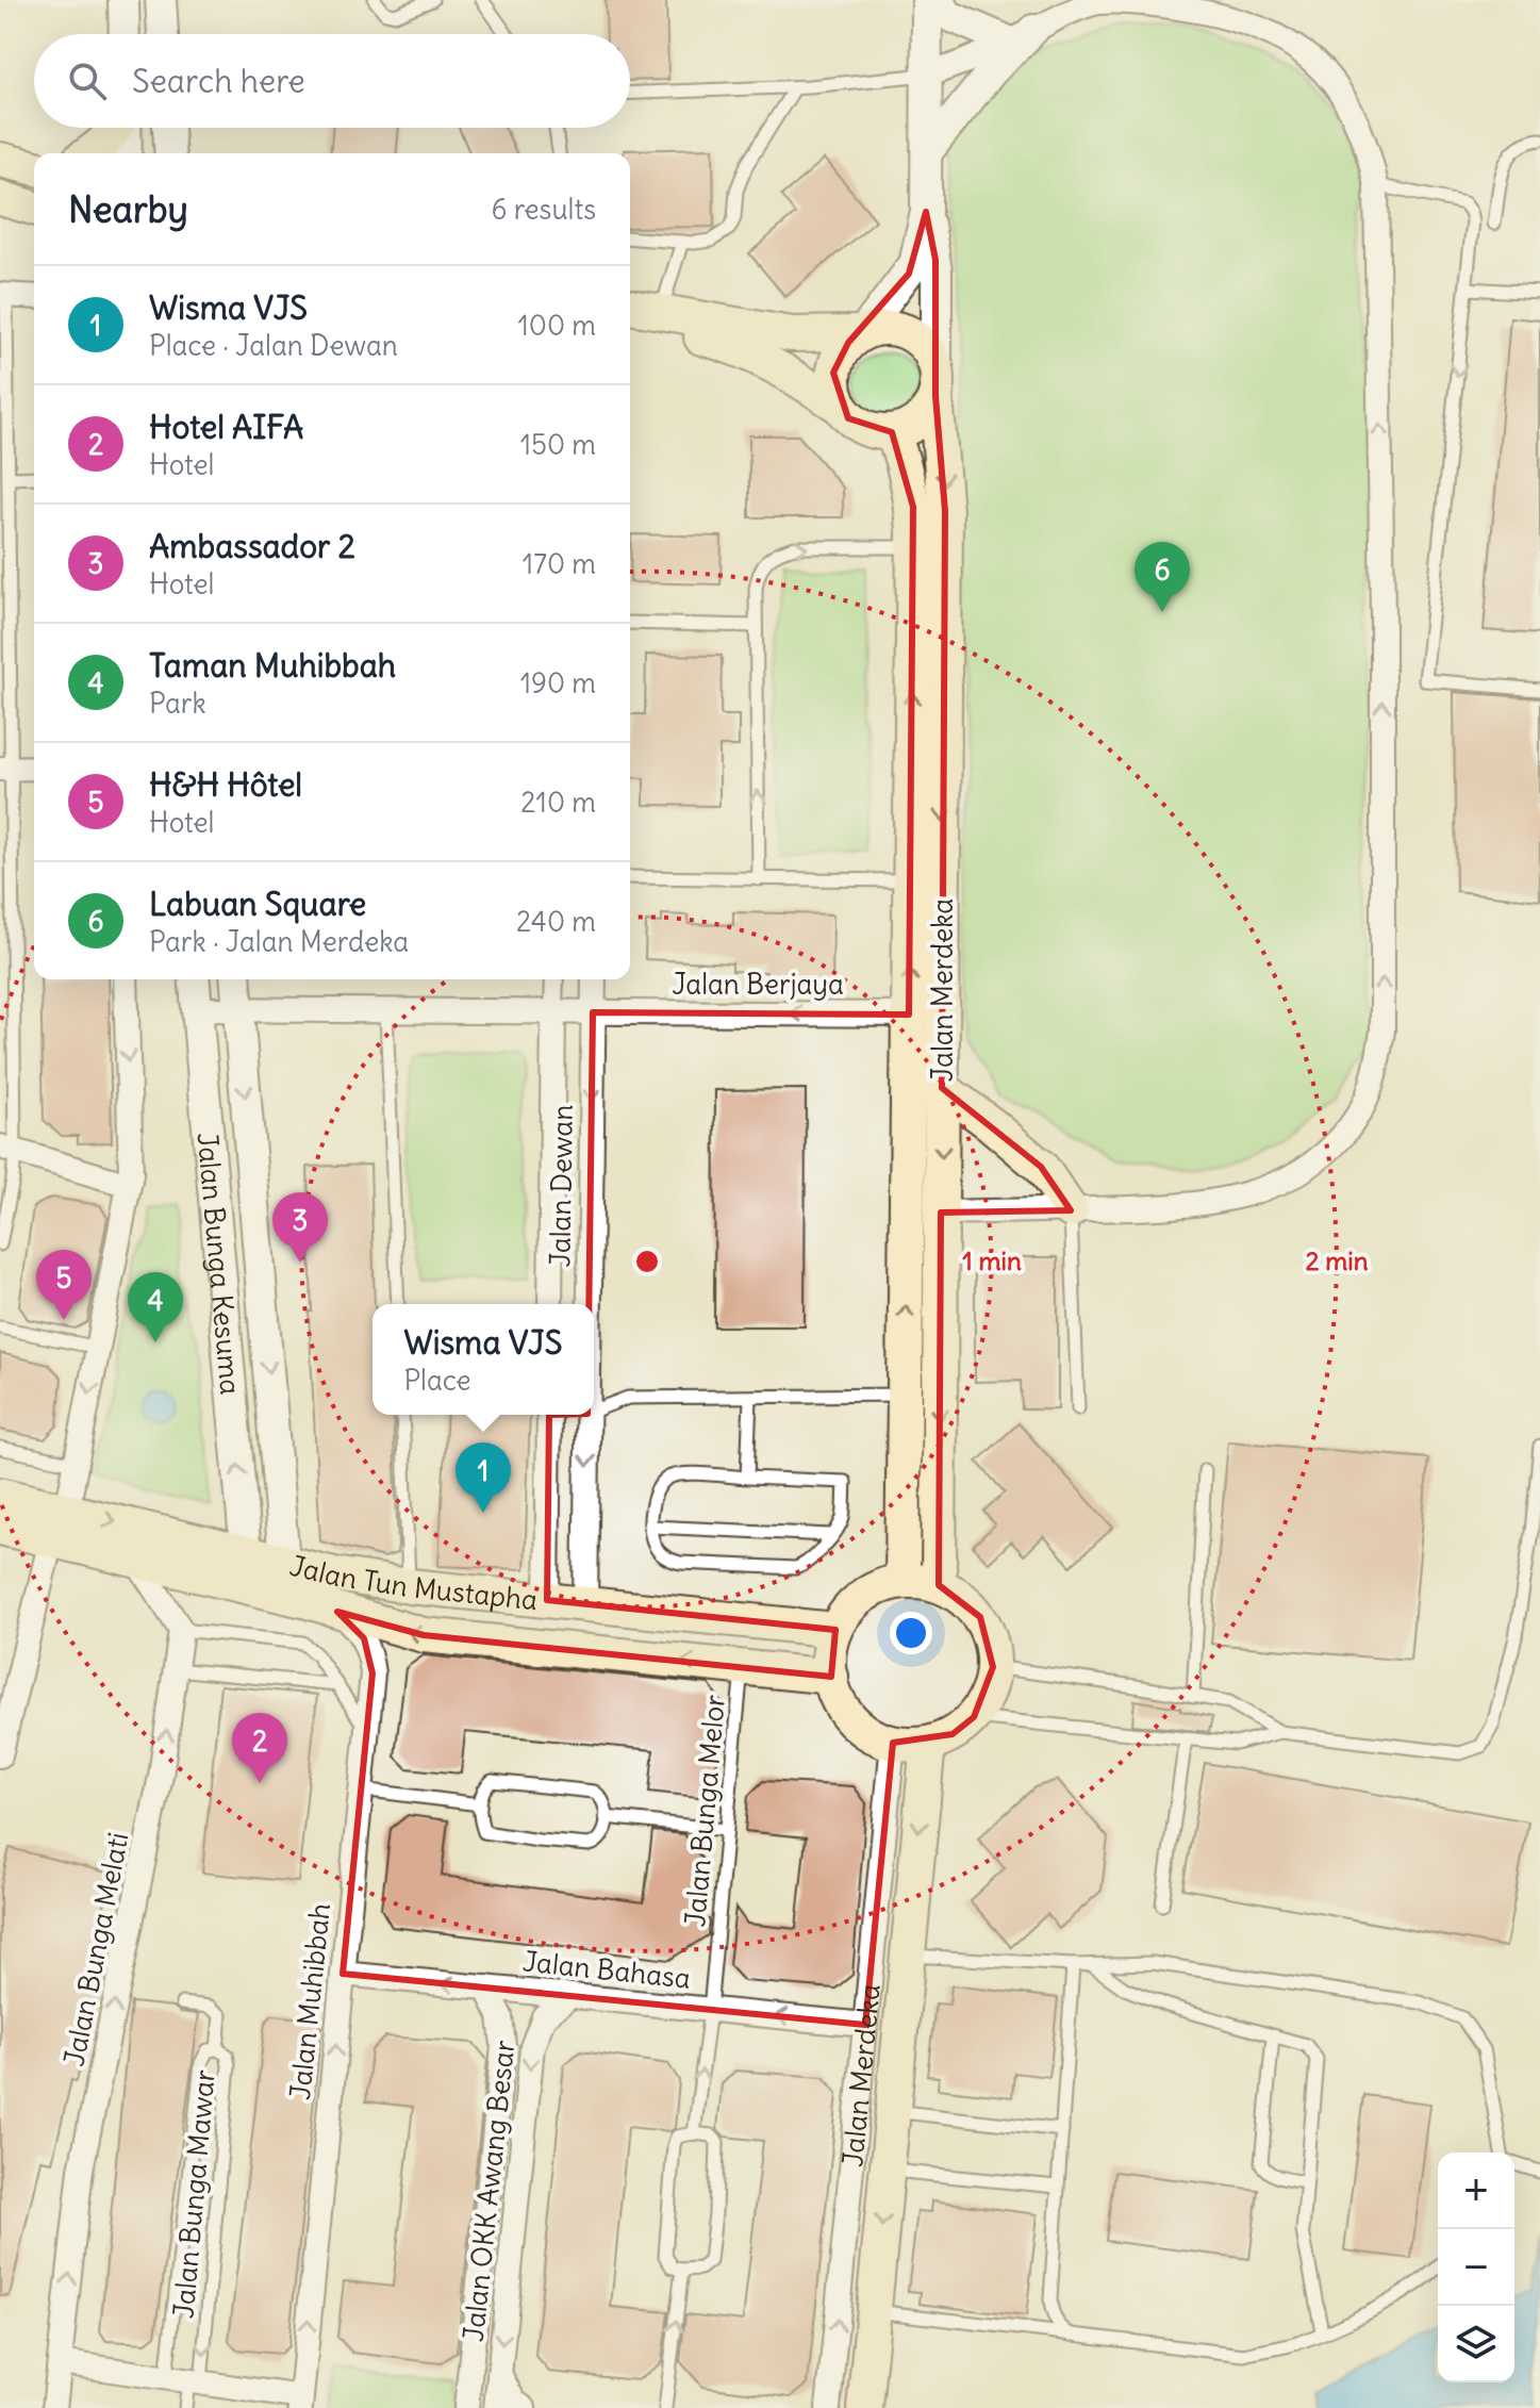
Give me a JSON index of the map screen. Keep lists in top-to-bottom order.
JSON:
{
  "streets": {
    "main road": ["Jalan Merdeka", "Jalan Tun Mustapha"],
    "street": [
      "Jalan Berjaya",
      "Jalan Dewan",
      "Jalan Bunga Kesuma",
      "Jalan Bunga Melati",
      "Jalan Bahasa",
      "Jalan Muhibbah",
      "Jalan OKK Awang Besar"
    ],
    "lane": ["Jalan Bunga Melor", "Jalan Bunga Mawar"]
  },
  "crossings": [
    ["Jalan Berjaya", "Jalan Merdeka"],
    ["Jalan Berjaya", "Jalan Dewan"],
    ["Jalan Berjaya", "Jalan Bunga Kesuma"],
    ["Jalan Merdeka", "Jalan Tun Mustapha"],
    ["Jalan Merdeka", "Jalan Bahasa"],
    ["Jalan Dewan", "Jalan Tun Mustapha"],
    ["Jalan Bunga Kesuma", "Jalan Tun Mustapha"],
    ["Jalan Tun Mustapha", "Jalan Bunga Melor"],
    ["Jalan Tun Mustapha", "Jalan Muhibbah"],
    ["Jalan Bunga Melor", "Jalan Bahasa"],
    ["Jalan Bahasa", "Jalan Muhibbah"],
    ["Jalan Bahasa", "Jalan OKK Awang Besar"]
  ],
  "one_way": [
    "Jalan Berjaya",
    "Jalan Bunga Melati",
    "Jalan Bahasa",
    "Jalan Muhibbah"
  ],
  "page": {
    "search": "Search here",
    "heading": ["Nearby", "6 results"],
    "list": [
      {
        "mark": "1",
        "name": "Wisma VJS",
        "note": "Place · Jalan Dewan",
        "value": "100 m"
      },
      {
        "mark": "2",
        "name": "Hotel AIFA",
        "note": "Hotel",
        "value": "150 m"
      },
      {
        "mark": "3",
        "name": "Ambassador 2",
        "note": "Hotel",
        "value": "170 m"
      },
      {
        "mark": "4",
        "name": "Taman Muhibbah",
        "note": "Park",
        "value": "190 m"
      },
      {
        "mark": "5",
        "name": "H&H Hôtel",
        "note": "Hotel",
        "value": "210 m"
      },
      {
        "mark": "6",
        "name": "Labuan Square",
        "note": "Park · Jalan Merdeka",
        "value": "240 m"
      }
    ],
    "pins": [
      "6",
      "3",
      "5",
      "4",
      "1",
      "2"
    ],
    "popup": ["Wisma VJS", "Place"],
    "map_buttons": ["+", "−"]
  },
  "rings": ["1 min", "2 min"]
}
